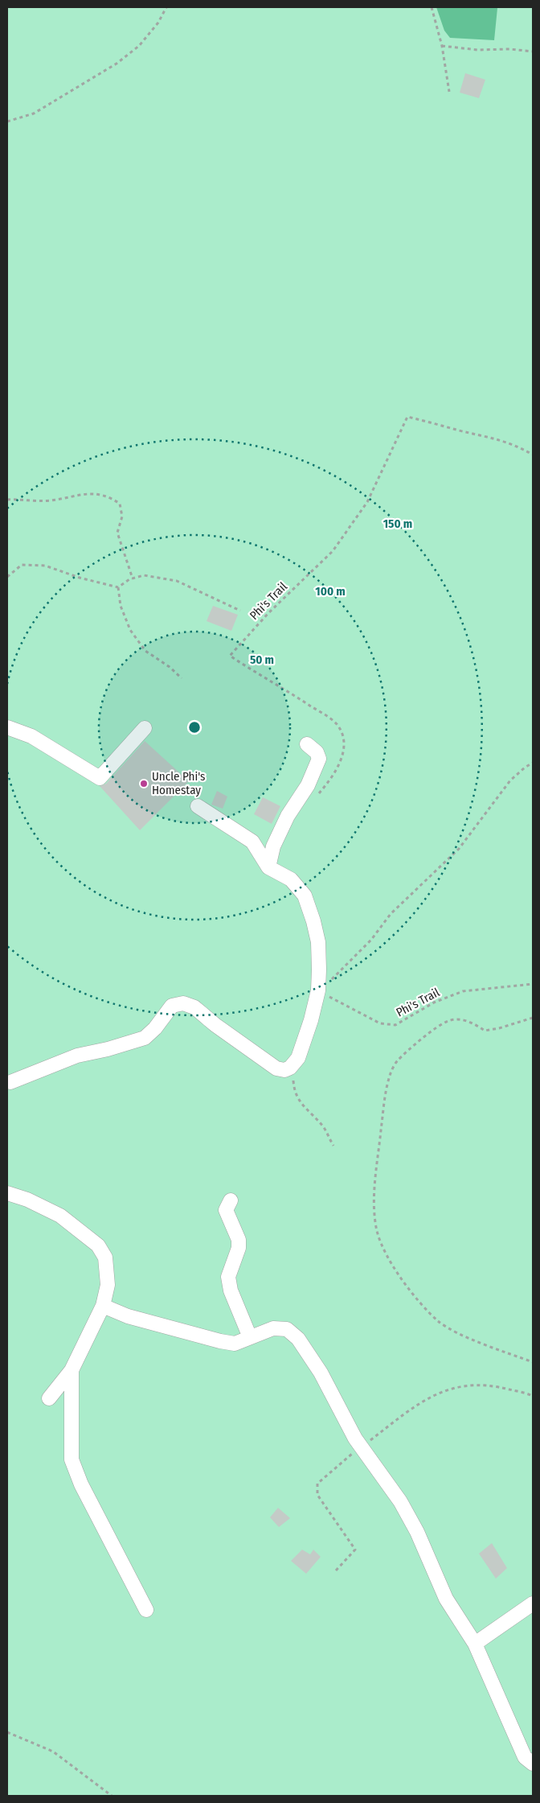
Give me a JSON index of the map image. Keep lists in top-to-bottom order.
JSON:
{
  "streets": {
    "path": ["Phi's Trail"]
  },
  "places": ["Uncle Phi's Homestay"],
  "rings": ["150 m", "100 m", "50 m"]
}
